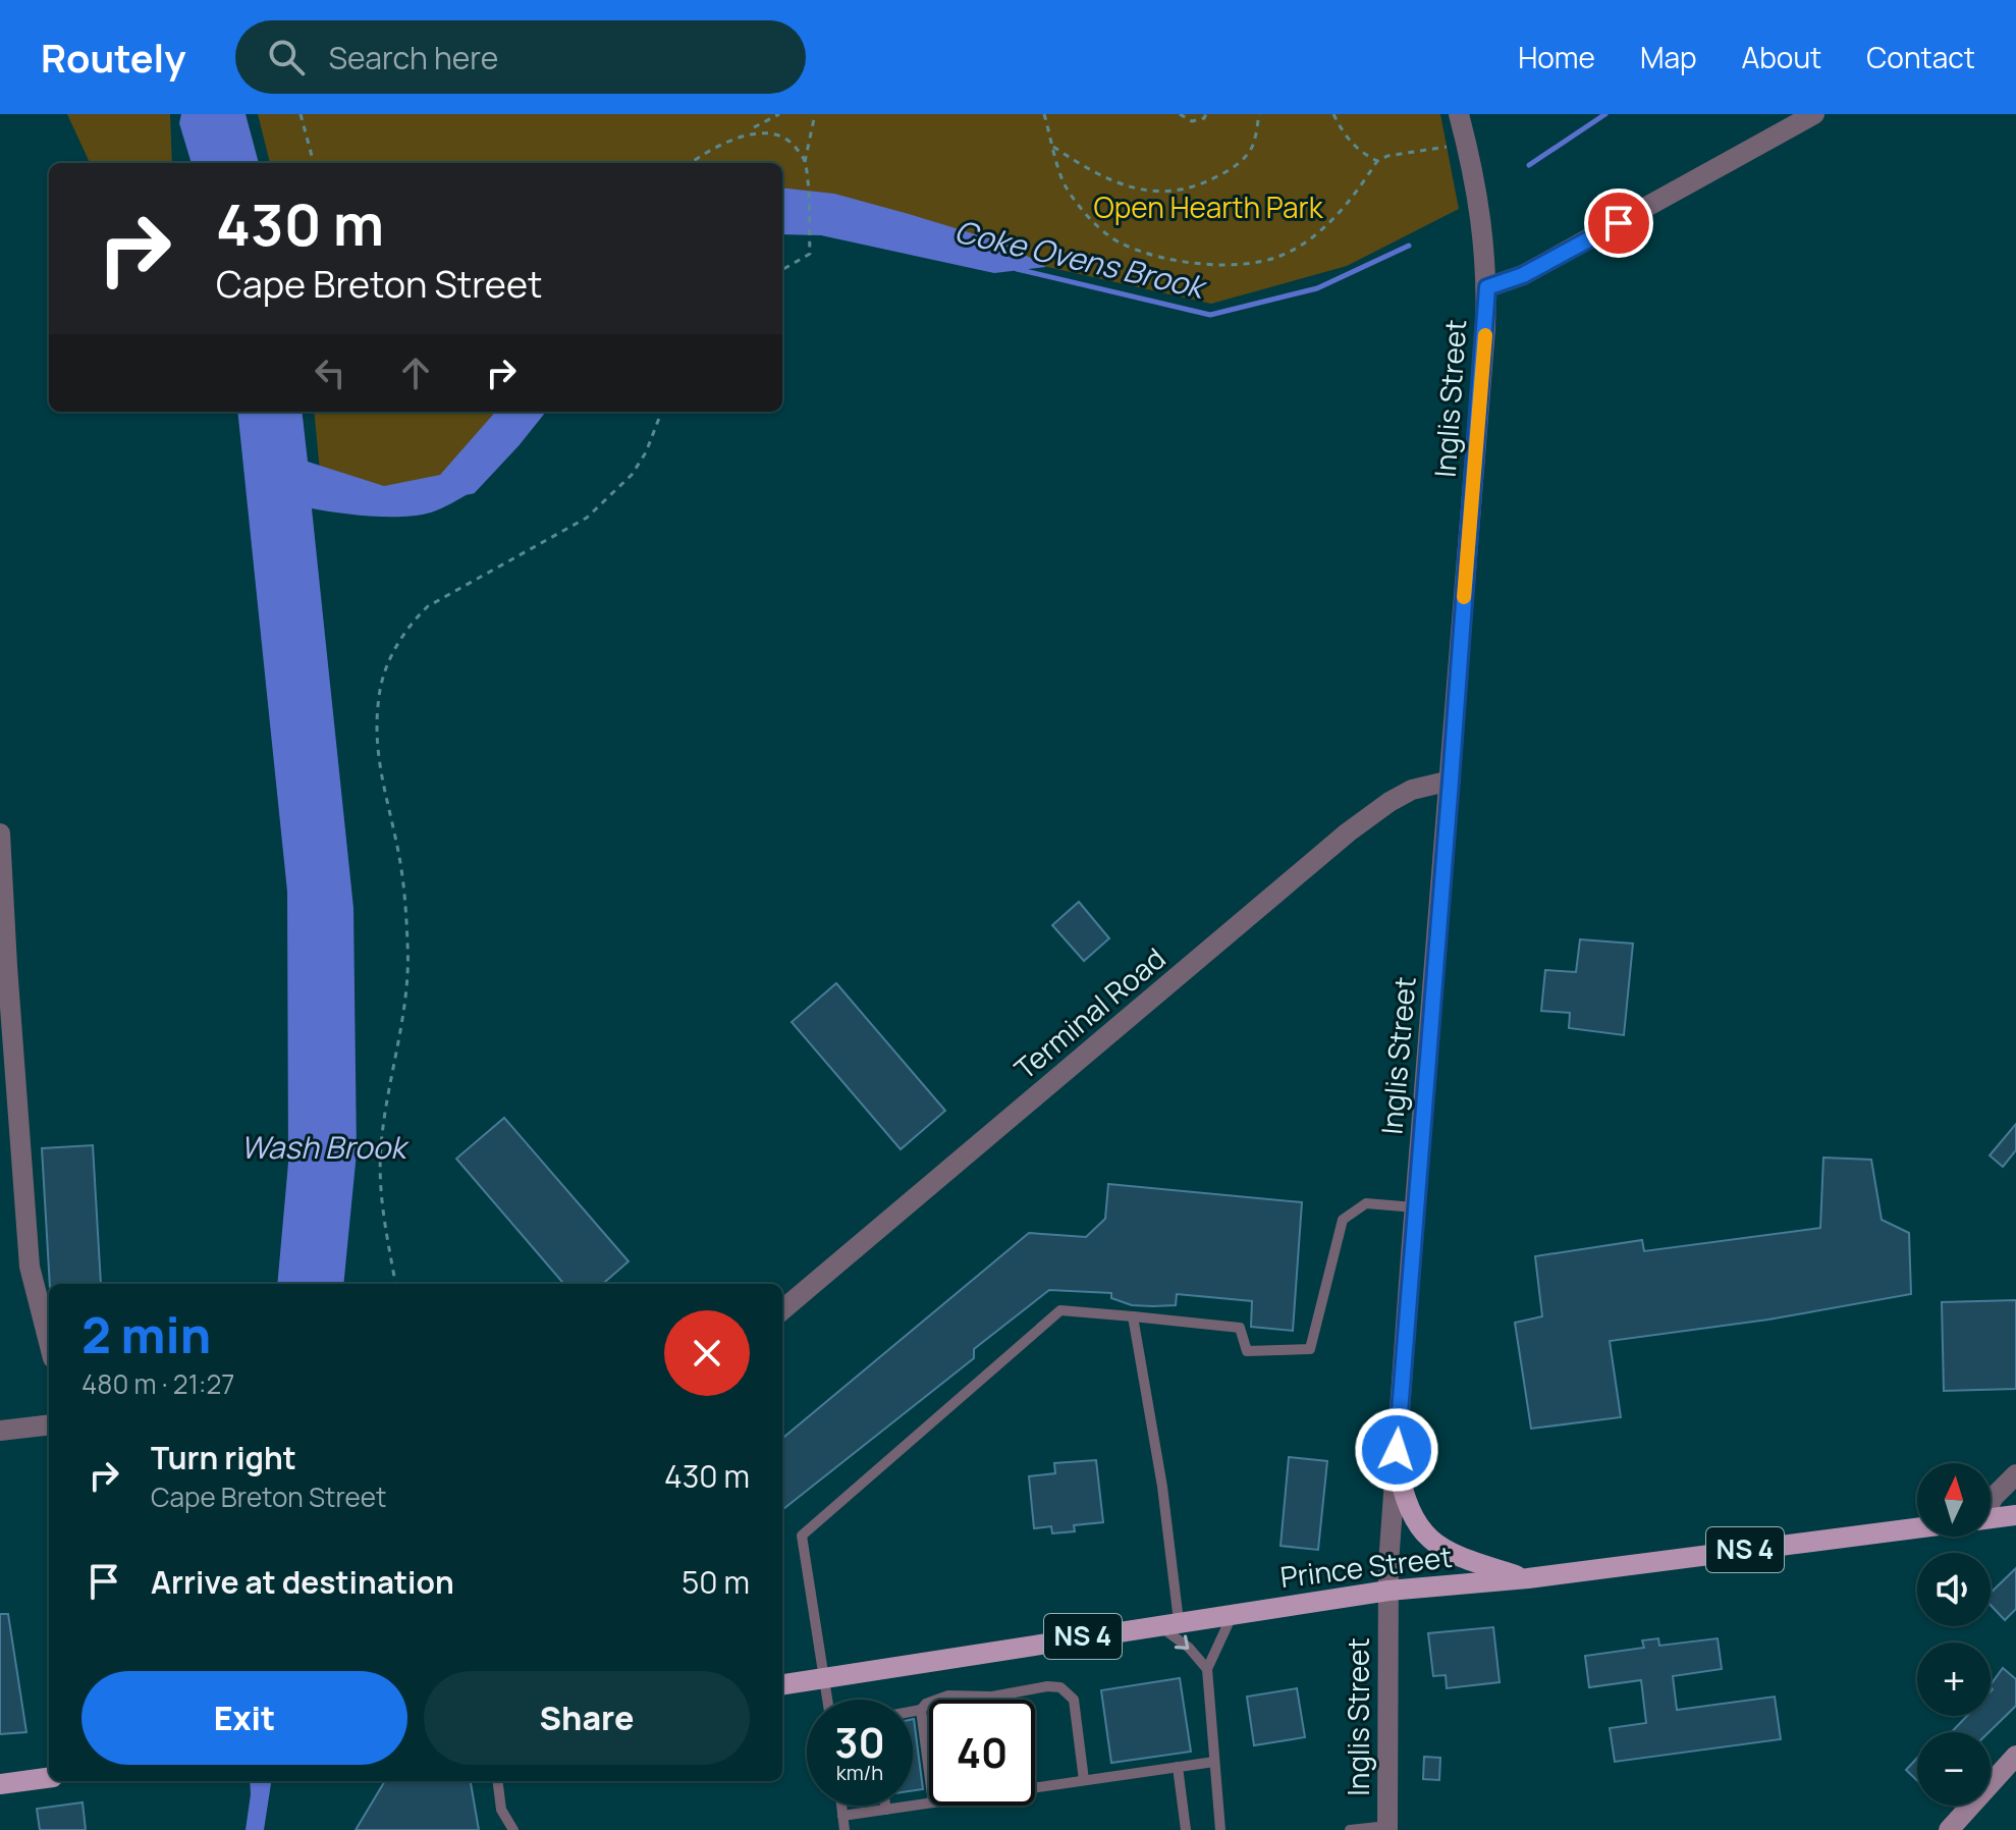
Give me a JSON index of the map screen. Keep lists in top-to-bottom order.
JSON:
{
  "streets": {
    "main road": ["NS 4", "Prince Street"],
    "street": ["Inglis Street", "Terminal Road"]
  },
  "crossings": [
    ["Inglis Street", "Terminal Road"],
    ["Inglis Street", "Prince Street"]
  ],
  "water": ["Coke Ovens Brook", "Wash Brook"],
  "parks": ["Open Hearth Park"],
  "north": "top",
  "page": {
    "header": "Routely",
    "search": "Search here",
    "nav": [
      "Home",
      "Map",
      "About",
      "Contact"
    ],
    "turn": ["430 m", "Cape Breton Street"],
    "heading": ["2 min", "480 m · 21:27"],
    "list": [
      {
        "name": "Turn right",
        "note": "Cape Breton Street",
        "value": "430 m"
      },
      {
        "name": "Arrive at destination",
        "value": "50 m"
      }
    ],
    "map_buttons": ["+", "−"],
    "buttons": ["Exit", "Share"],
    "speed": "30 km/h",
    "limit": "40"
  }
}
